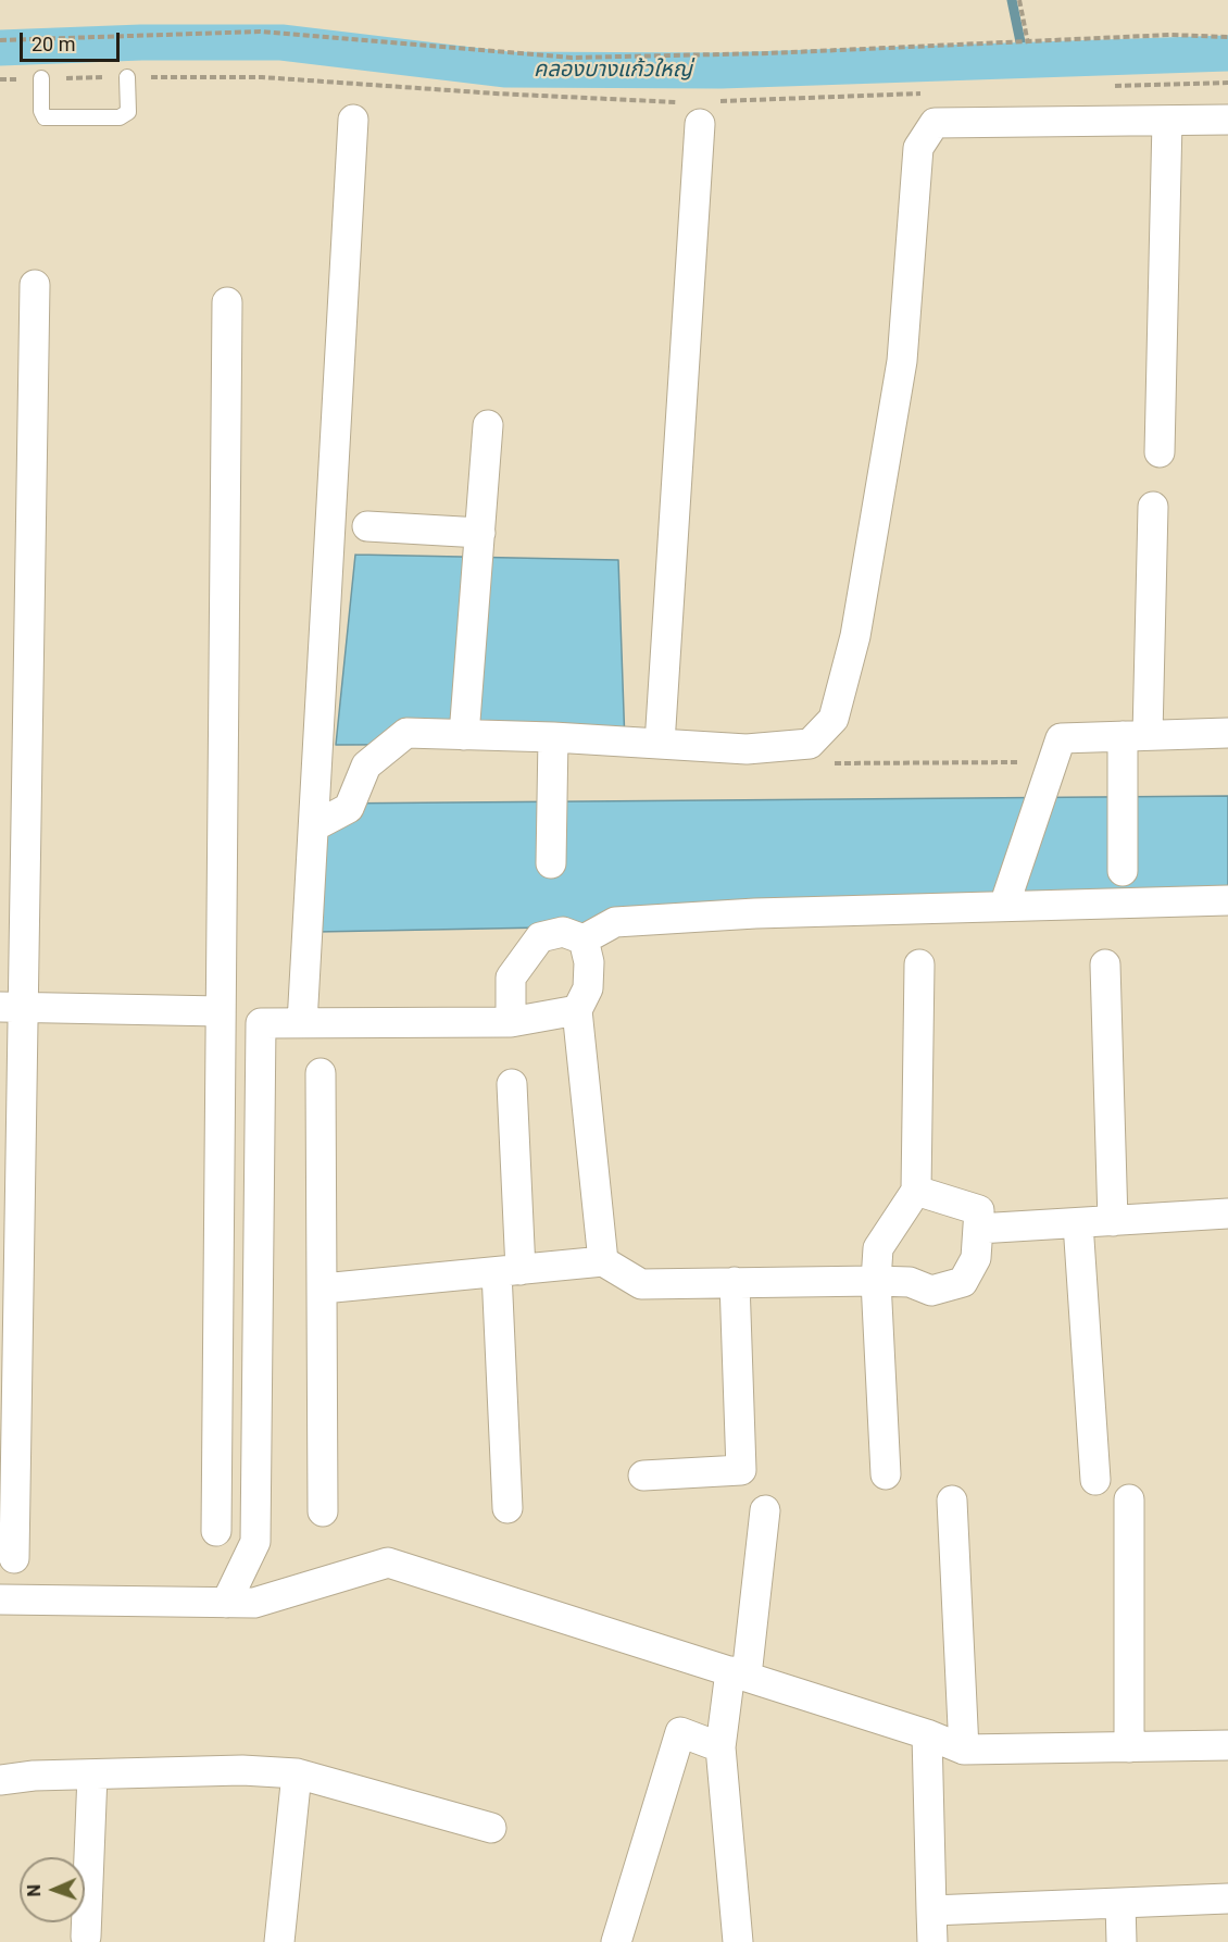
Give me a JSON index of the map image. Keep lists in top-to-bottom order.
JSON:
{
  "water": ["คลองบางแก้วใหญ่"],
  "scale_bar": "20 m",
  "north": "left"
}
